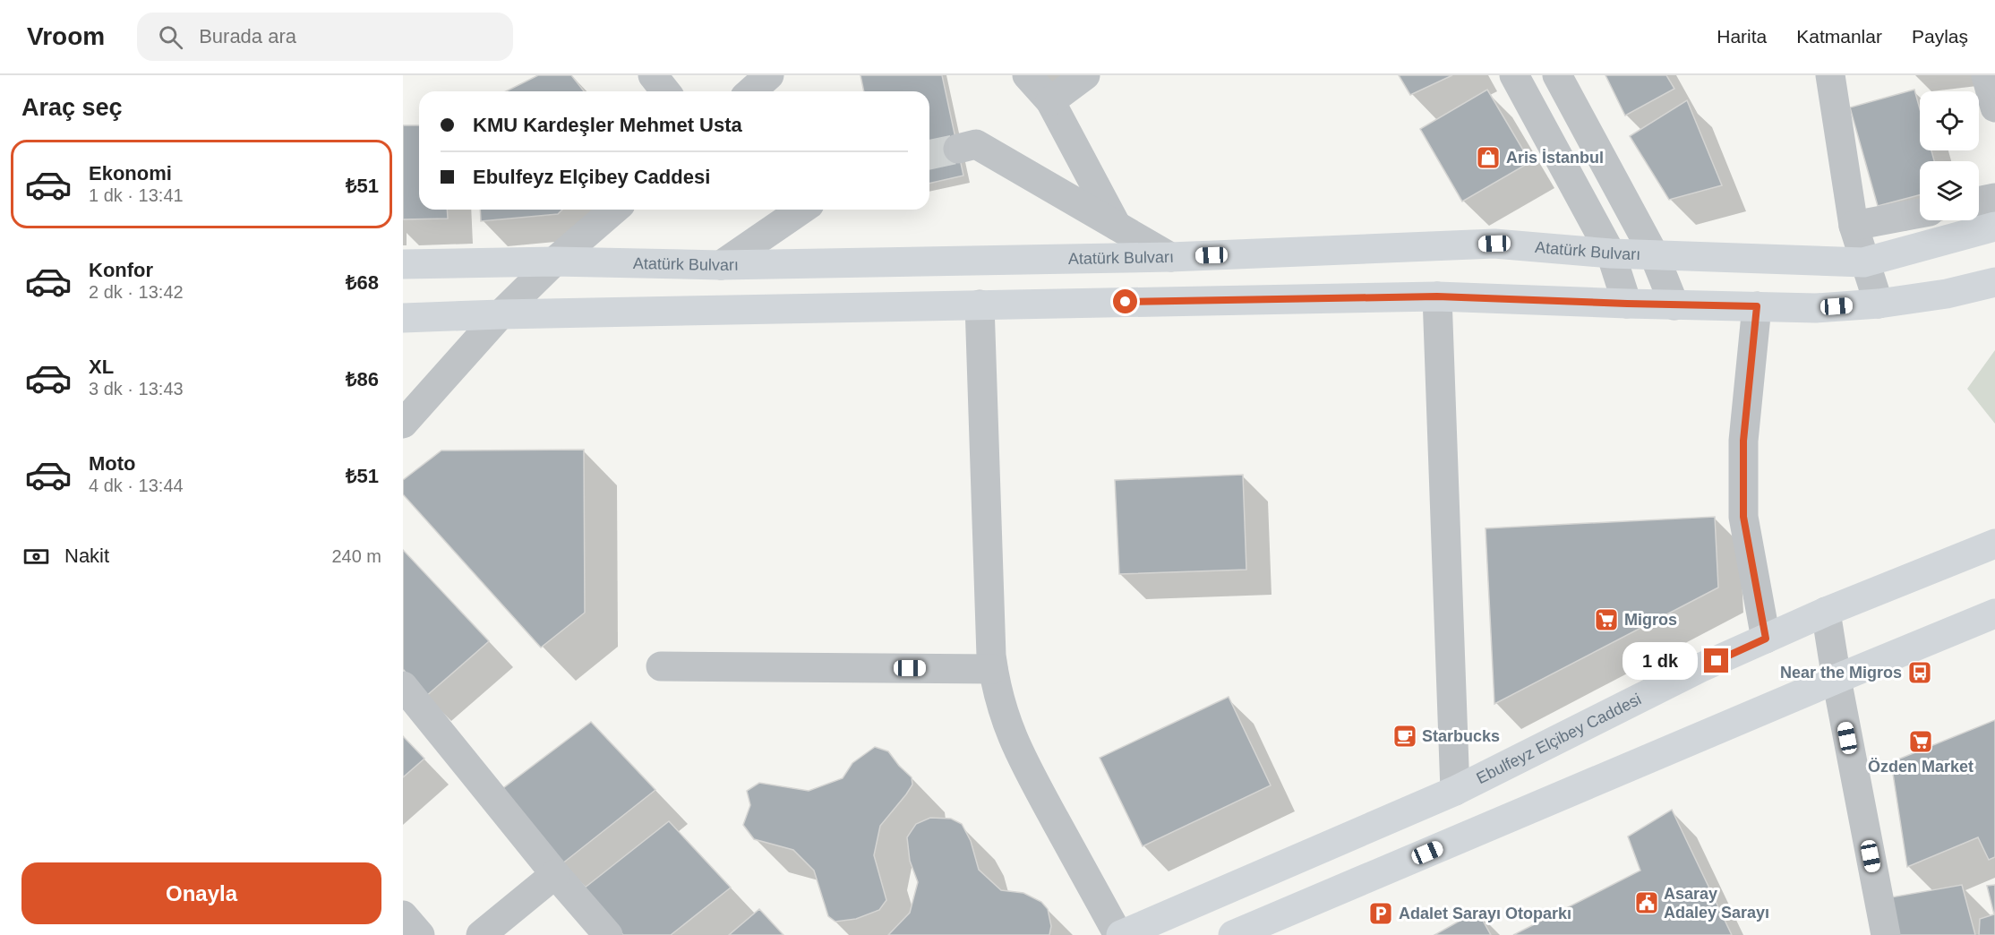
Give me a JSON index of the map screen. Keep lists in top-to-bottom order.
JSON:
{
  "streets": {
    "main road": ["Atatürk Bulvarı", "Ebulfeyz Elçibey Caddesi"]
  },
  "places": {
    "shop": ["Aris İstanbul"],
    "supermarket": ["Migros", "Özden Market"],
    "bus stop": ["Near the Migros"],
    "cafe": ["Starbucks"],
    "public building": ["Asaray Adaley Sarayı"],
    "parking": ["Adalet Sarayı Otoparkı"]
  },
  "page": {
    "header": "Vroom",
    "search": "Burada ara",
    "nav": ["Harita", "Katmanlar", "Paylaş"],
    "heading": "Araç seç",
    "banner": ["KMU Kardeşler Mehmet Usta", "Ebulfeyz Elçibey Caddesi"],
    "list": [
      {
        "name": "Ekonomi",
        "note": "1 dk · 13:41",
        "value": "₺51"
      },
      {
        "name": "Konfor",
        "note": "2 dk · 13:42",
        "value": "₺68"
      },
      {
        "name": "XL",
        "note": "3 dk · 13:43",
        "value": "₺86"
      },
      {
        "name": "Moto",
        "note": "4 dk · 13:44",
        "value": "₺51"
      }
    ],
    "pay": ["Nakit", "240 m"],
    "bubble": "1 dk",
    "buttons": "Onayla"
  }
}
